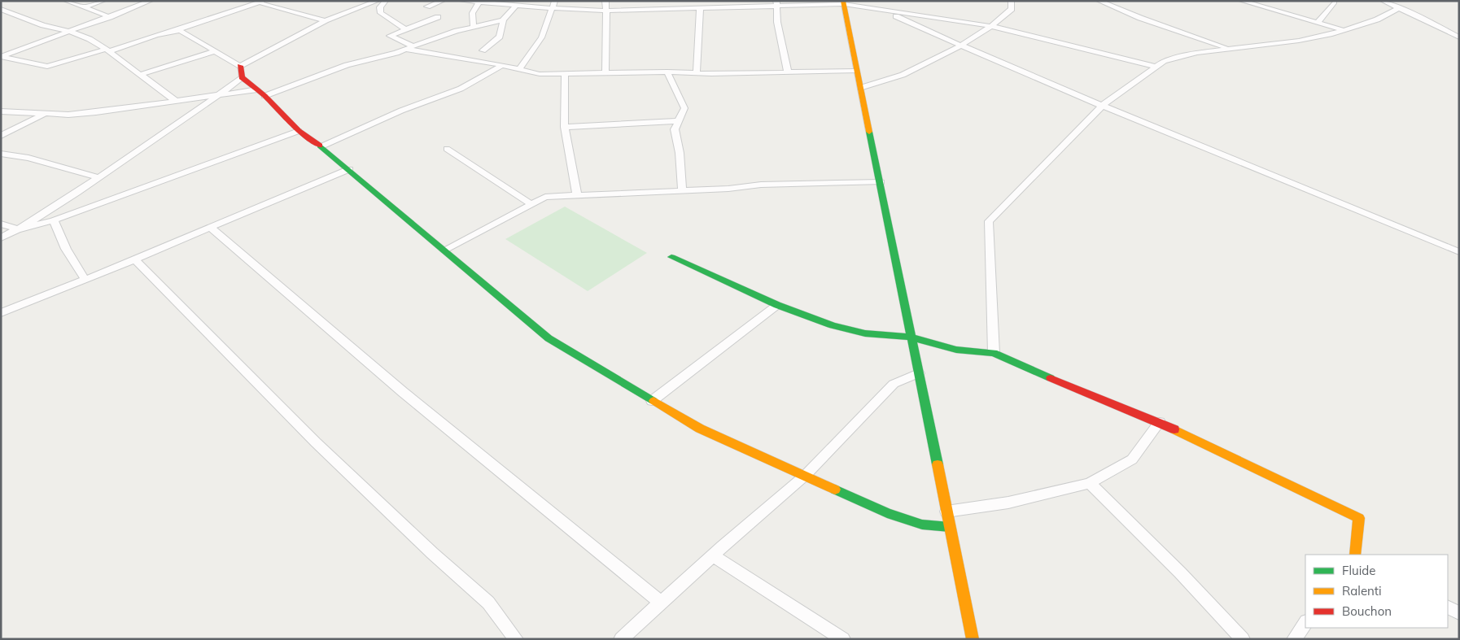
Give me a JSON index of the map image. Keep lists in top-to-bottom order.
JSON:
{
  "legend": ["Fluide", "Ralenti", "Bouchon"]
}
